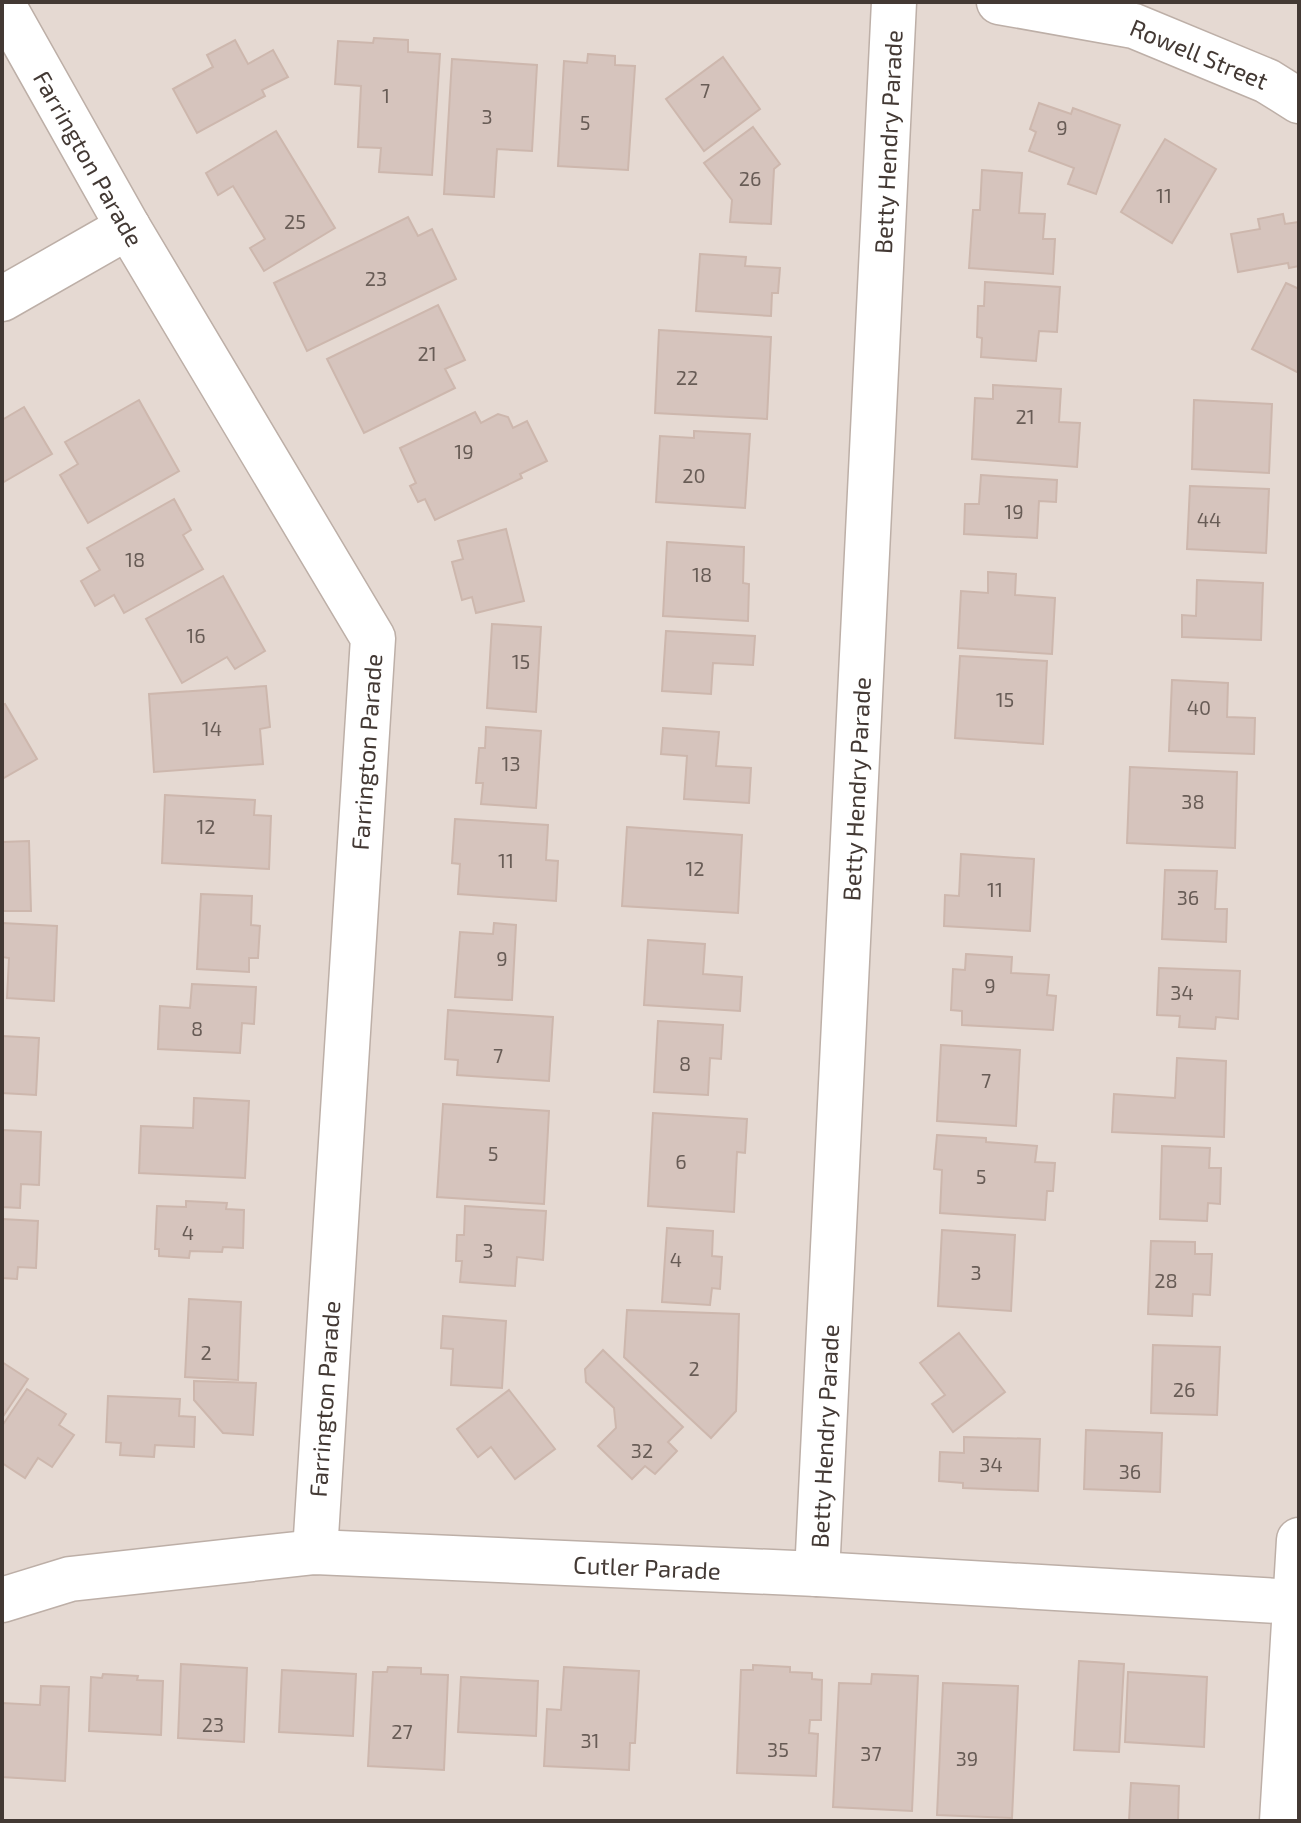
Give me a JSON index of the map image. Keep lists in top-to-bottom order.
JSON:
{
  "streets": {
    "street": [
      "Rowell Street",
      "Betty Hendry Parade",
      "Farrington Parade",
      "Cutler Parade"
    ]
  },
  "crossings": [
    ["Betty Hendry Parade", "Cutler Parade"],
    ["Farrington Parade", "Cutler Parade"]
  ],
  "house_numbers": [
    "7",
    "1",
    "3",
    "5",
    "9",
    "26",
    "11",
    "25",
    "23",
    "21",
    "22",
    "21",
    "19",
    "20",
    "19",
    "44",
    "18",
    "18",
    "16",
    "15",
    "15",
    "40",
    "14",
    "13",
    "38",
    "12",
    "11",
    "12",
    "11",
    "36",
    "9",
    "9",
    "34",
    "8",
    "7",
    "8",
    "7",
    "5",
    "6",
    "5",
    "4",
    "3",
    "4",
    "3",
    "28",
    "2",
    "2",
    "26",
    "32",
    "34",
    "36",
    "23",
    "27",
    "31",
    "35",
    "37",
    "39"
  ]
}
